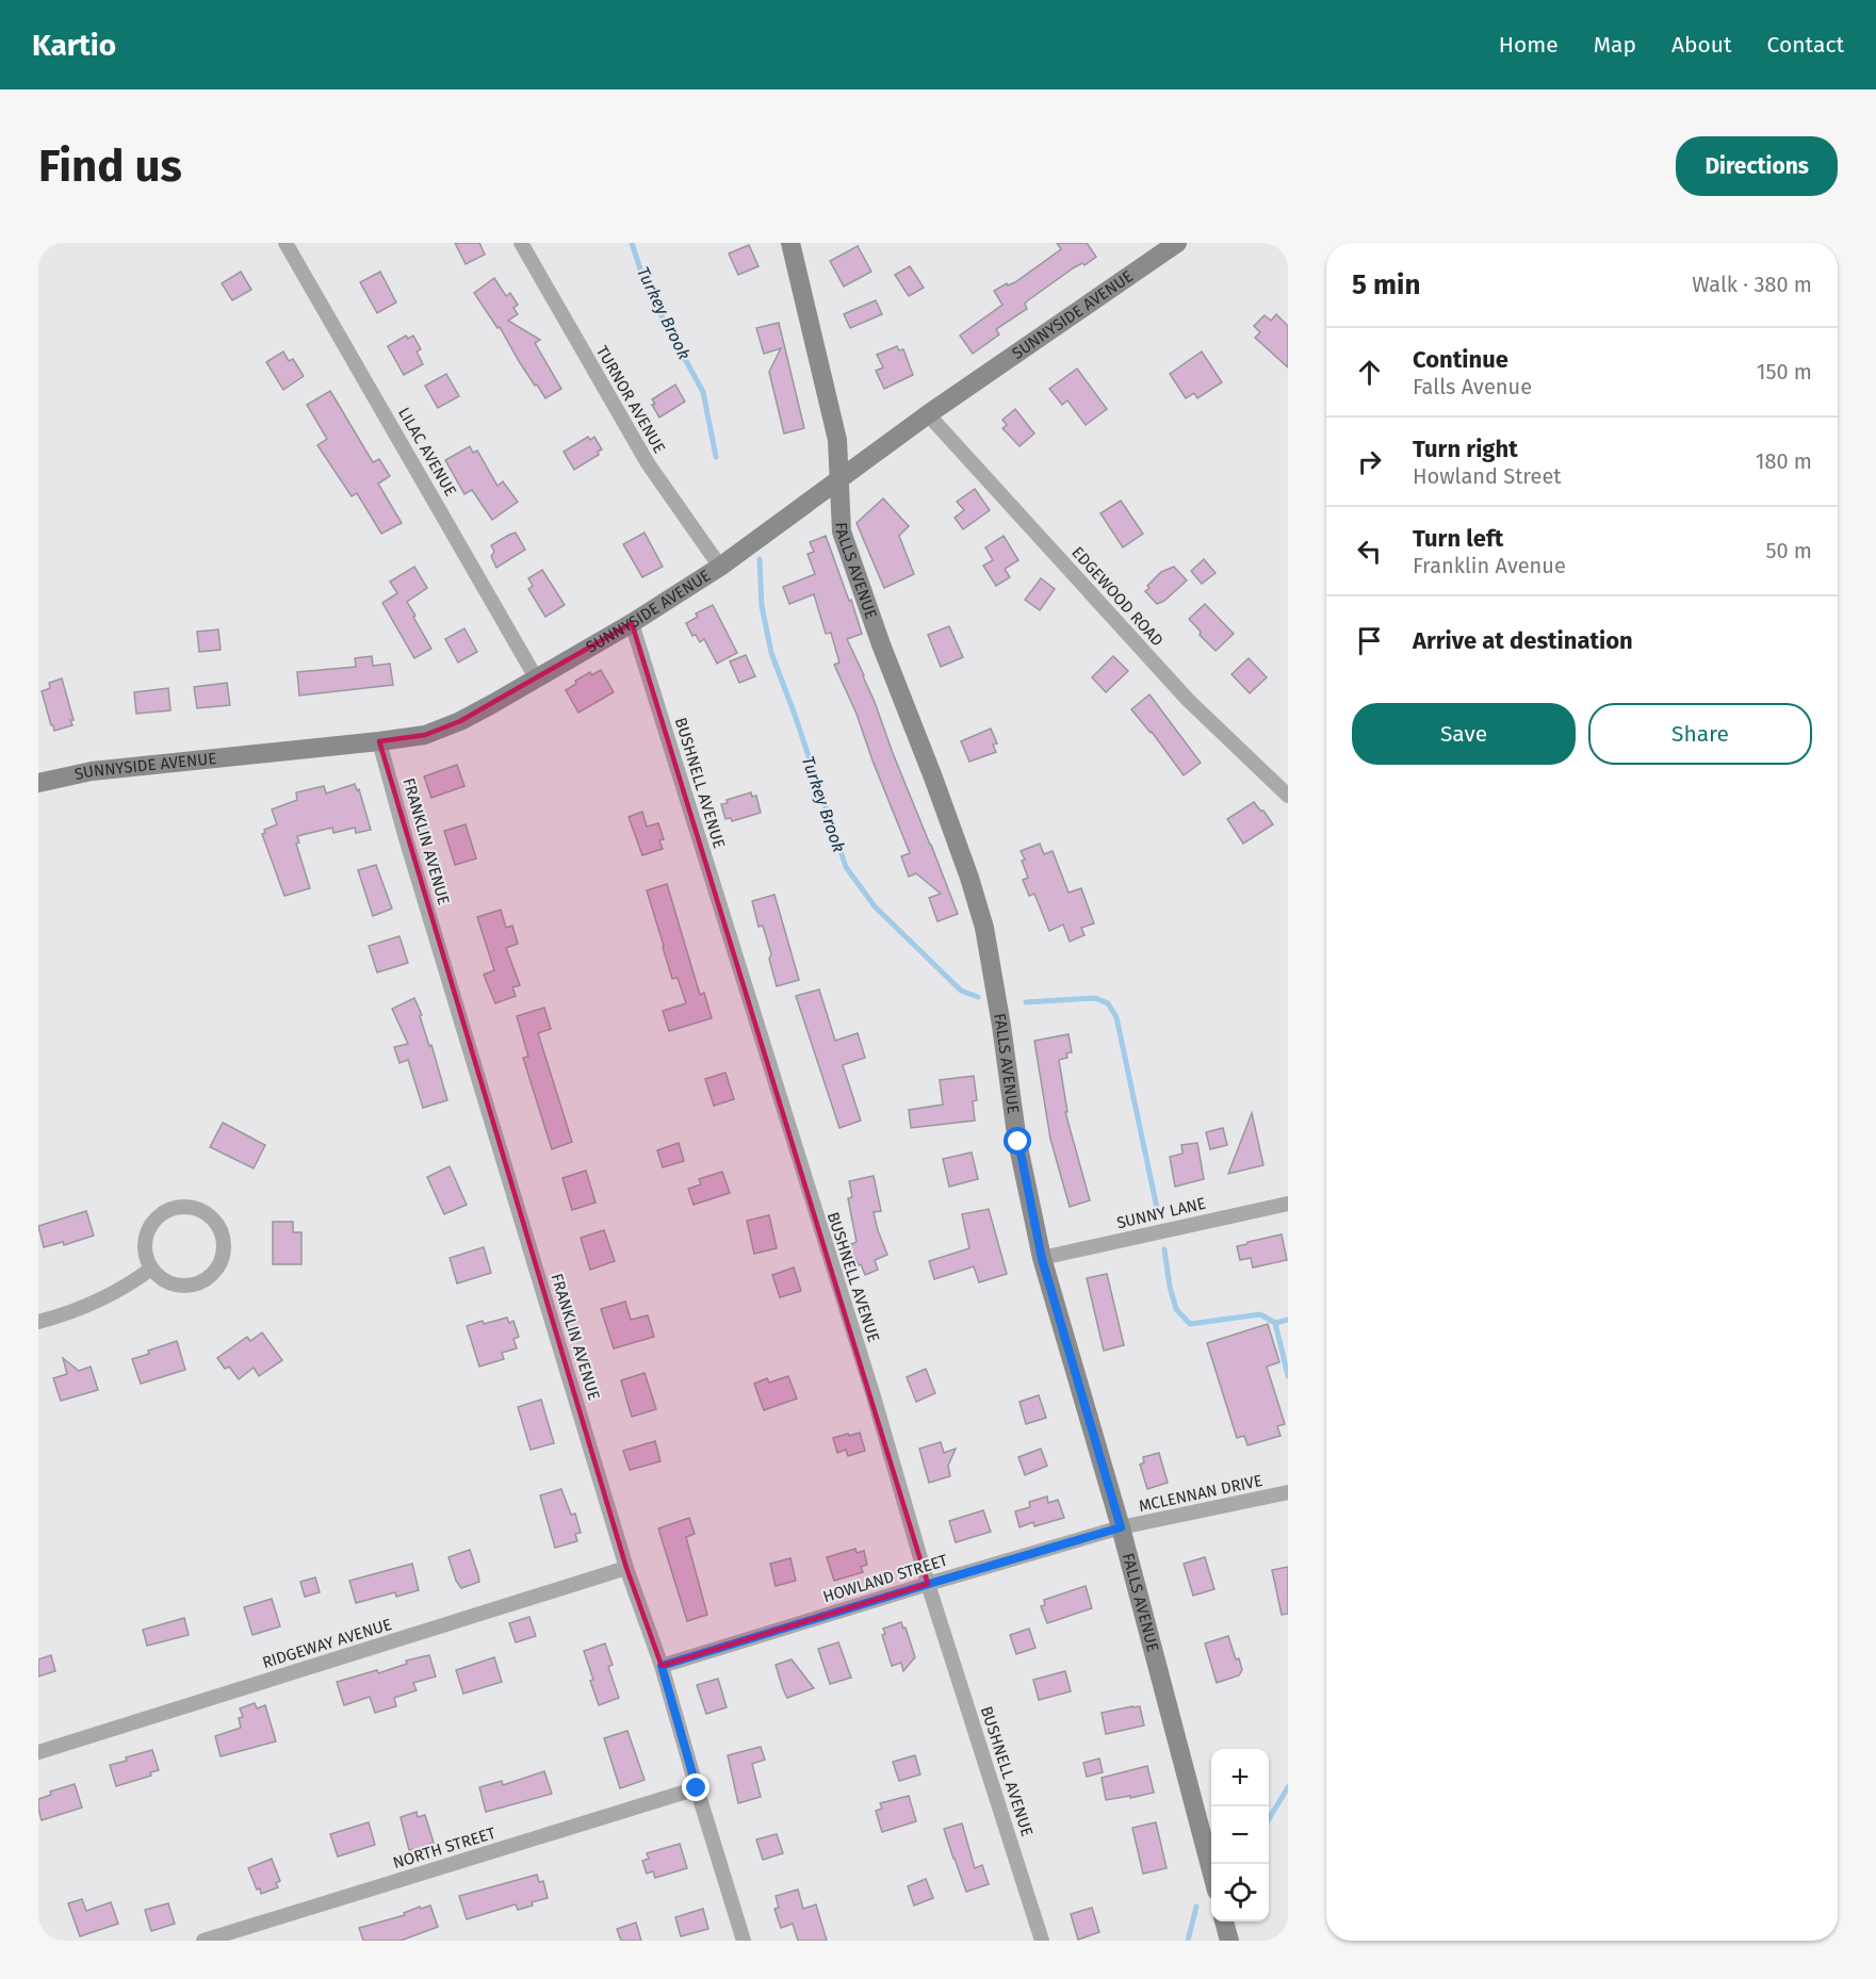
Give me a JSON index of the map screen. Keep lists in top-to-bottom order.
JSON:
{
  "streets": {
    "main road": ["SUNNYSIDE AVENUE", "FALLS AVENUE"],
    "street": [
      "TURNOR AVENUE",
      "LILAC AVENUE",
      "EDGEWOOD ROAD",
      "BUSHNELL AVENUE",
      "FRANKLIN AVENUE",
      "SUNNY LANE",
      "MCLENNAN DRIVE",
      "HOWLAND STREET",
      "RIDGEWAY AVENUE",
      "NORTH STREET"
    ]
  },
  "crossings": [
    ["SUNNYSIDE AVENUE", "TURNOR AVENUE"],
    ["SUNNYSIDE AVENUE", "LILAC AVENUE"],
    ["SUNNYSIDE AVENUE", "FALLS AVENUE"],
    ["SUNNYSIDE AVENUE", "EDGEWOOD ROAD"],
    ["SUNNYSIDE AVENUE", "BUSHNELL AVENUE"],
    ["SUNNYSIDE AVENUE", "FRANKLIN AVENUE"],
    ["FALLS AVENUE", "SUNNY LANE"],
    ["FALLS AVENUE", "MCLENNAN DRIVE"],
    ["FALLS AVENUE", "HOWLAND STREET"],
    ["BUSHNELL AVENUE", "HOWLAND STREET"],
    ["FRANKLIN AVENUE", "HOWLAND STREET"],
    ["FRANKLIN AVENUE", "RIDGEWAY AVENUE"],
    ["FRANKLIN AVENUE", "NORTH STREET"],
    ["MCLENNAN DRIVE", "HOWLAND STREET"]
  ],
  "water": ["Turkey Brook"],
  "page": {
    "header": "Kartio",
    "nav": [
      "Home",
      "Map",
      "About",
      "Contact"
    ],
    "buttons": [
      "Directions",
      ["Save", "Share"]
    ],
    "title": "Find us",
    "heading": ["5 min", "Walk · 380 m"],
    "list": [
      ["Continue", "Falls Avenue", "150 m"],
      ["Turn right", "Howland Street", "180 m"],
      ["Turn left", "Franklin Avenue", "50 m"],
      "Arrive at destination"
    ],
    "map_buttons": ["+", "−"]
  }
}
